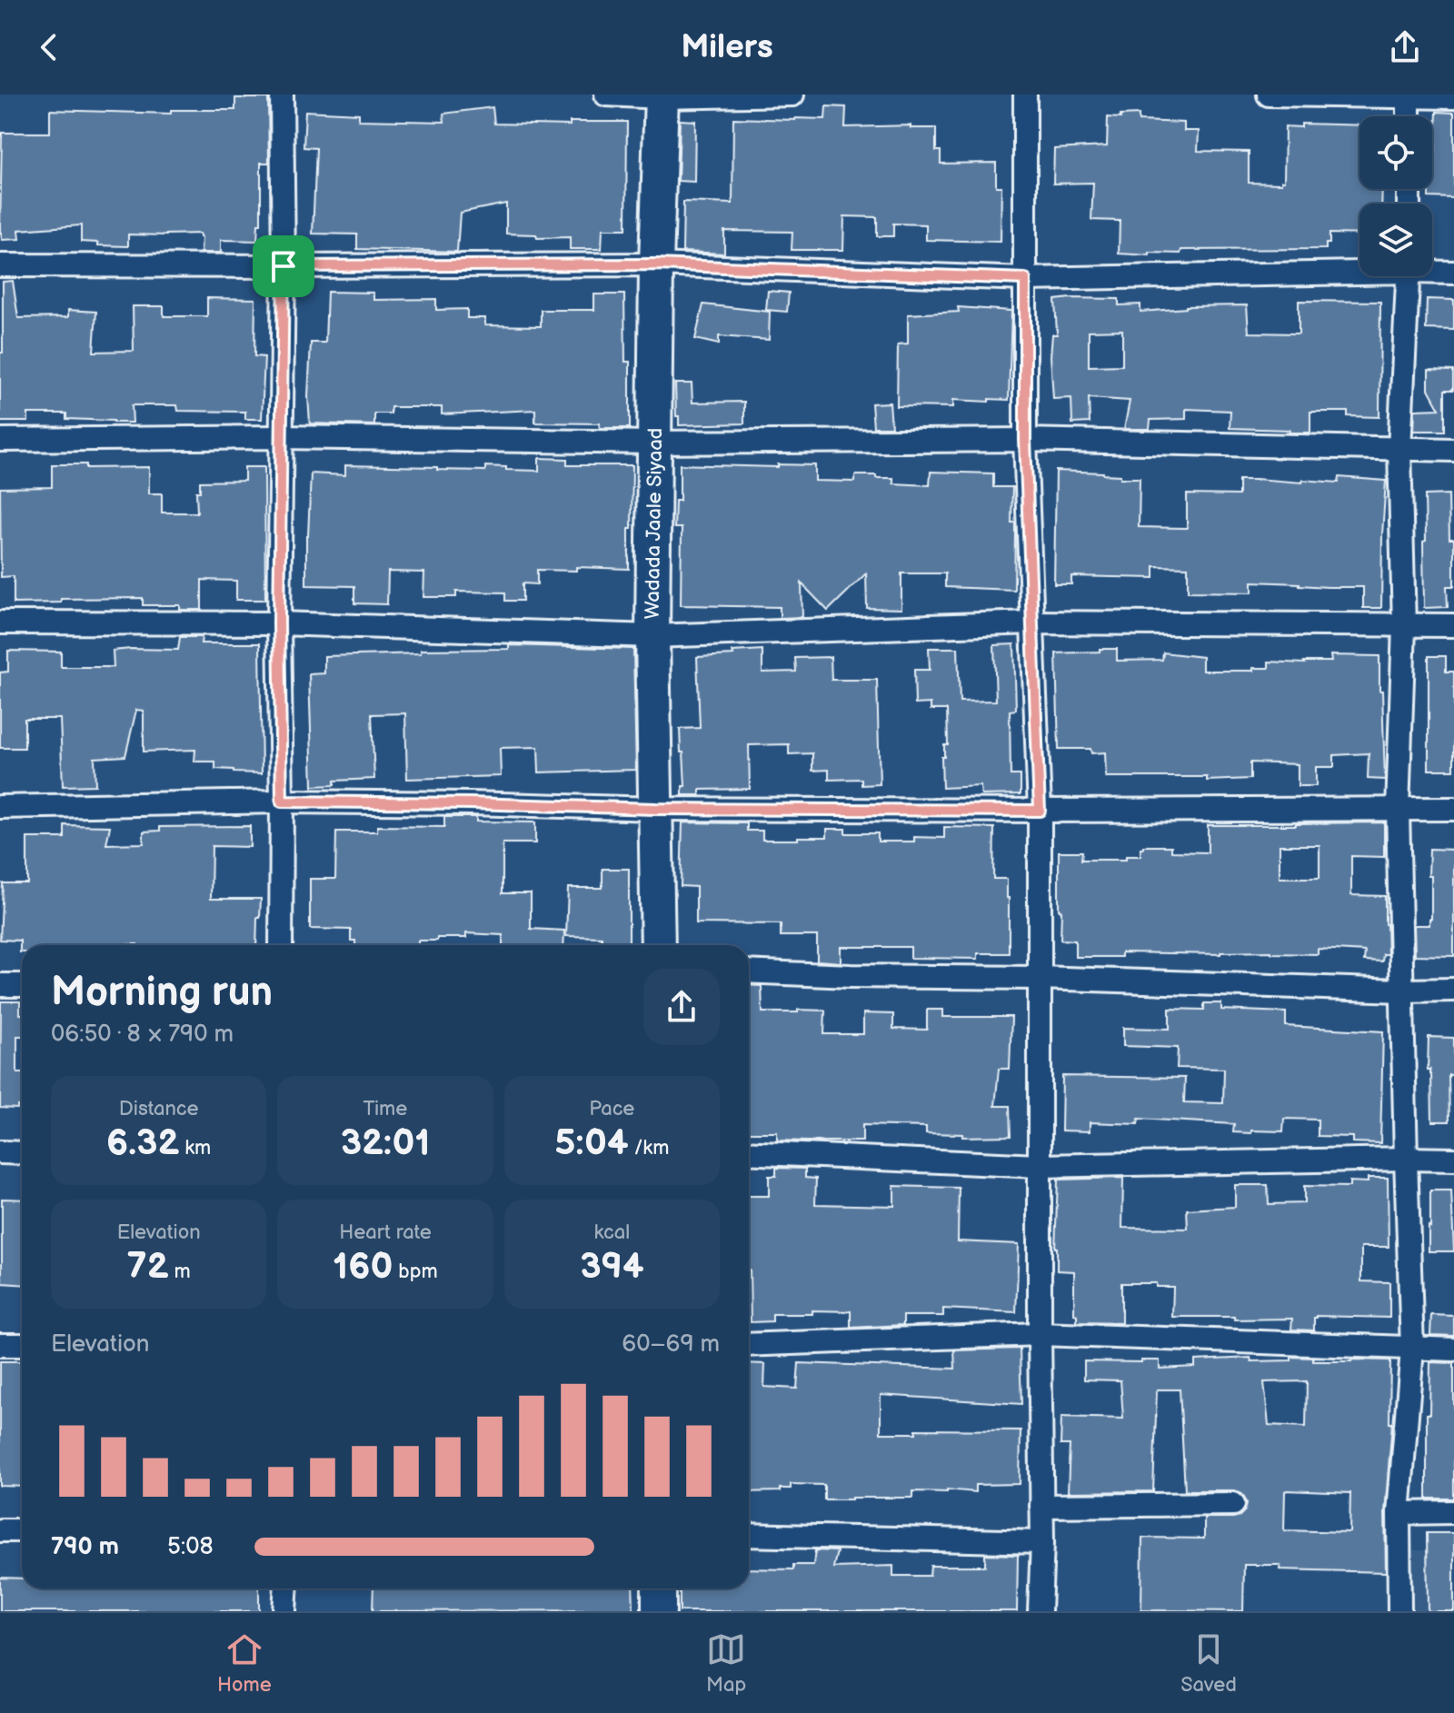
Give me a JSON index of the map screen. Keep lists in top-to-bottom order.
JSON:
{
  "streets": {
    "main road": ["Wadada Jaale Siyaad"]
  },
  "page": {
    "header": "Milers",
    "heading": ["Morning run", "06:50 · 8 × 790 m"],
    "stats": [
      ["Distance", "6.32 km"],
      ["Time", "32:01"],
      ["Pace", "5:04 /km"],
      ["Elevation", "72 m"],
      ["Heart rate", "160 bpm"],
      ["kcal", "394"]
    ],
    "chart": ["Elevation", "60–69 m"],
    "list": [
      {
        "name": "790 m",
        "note": "5:08"
      }
    ],
    "tabs": ["Home", "Map", "Saved"]
  }
}
